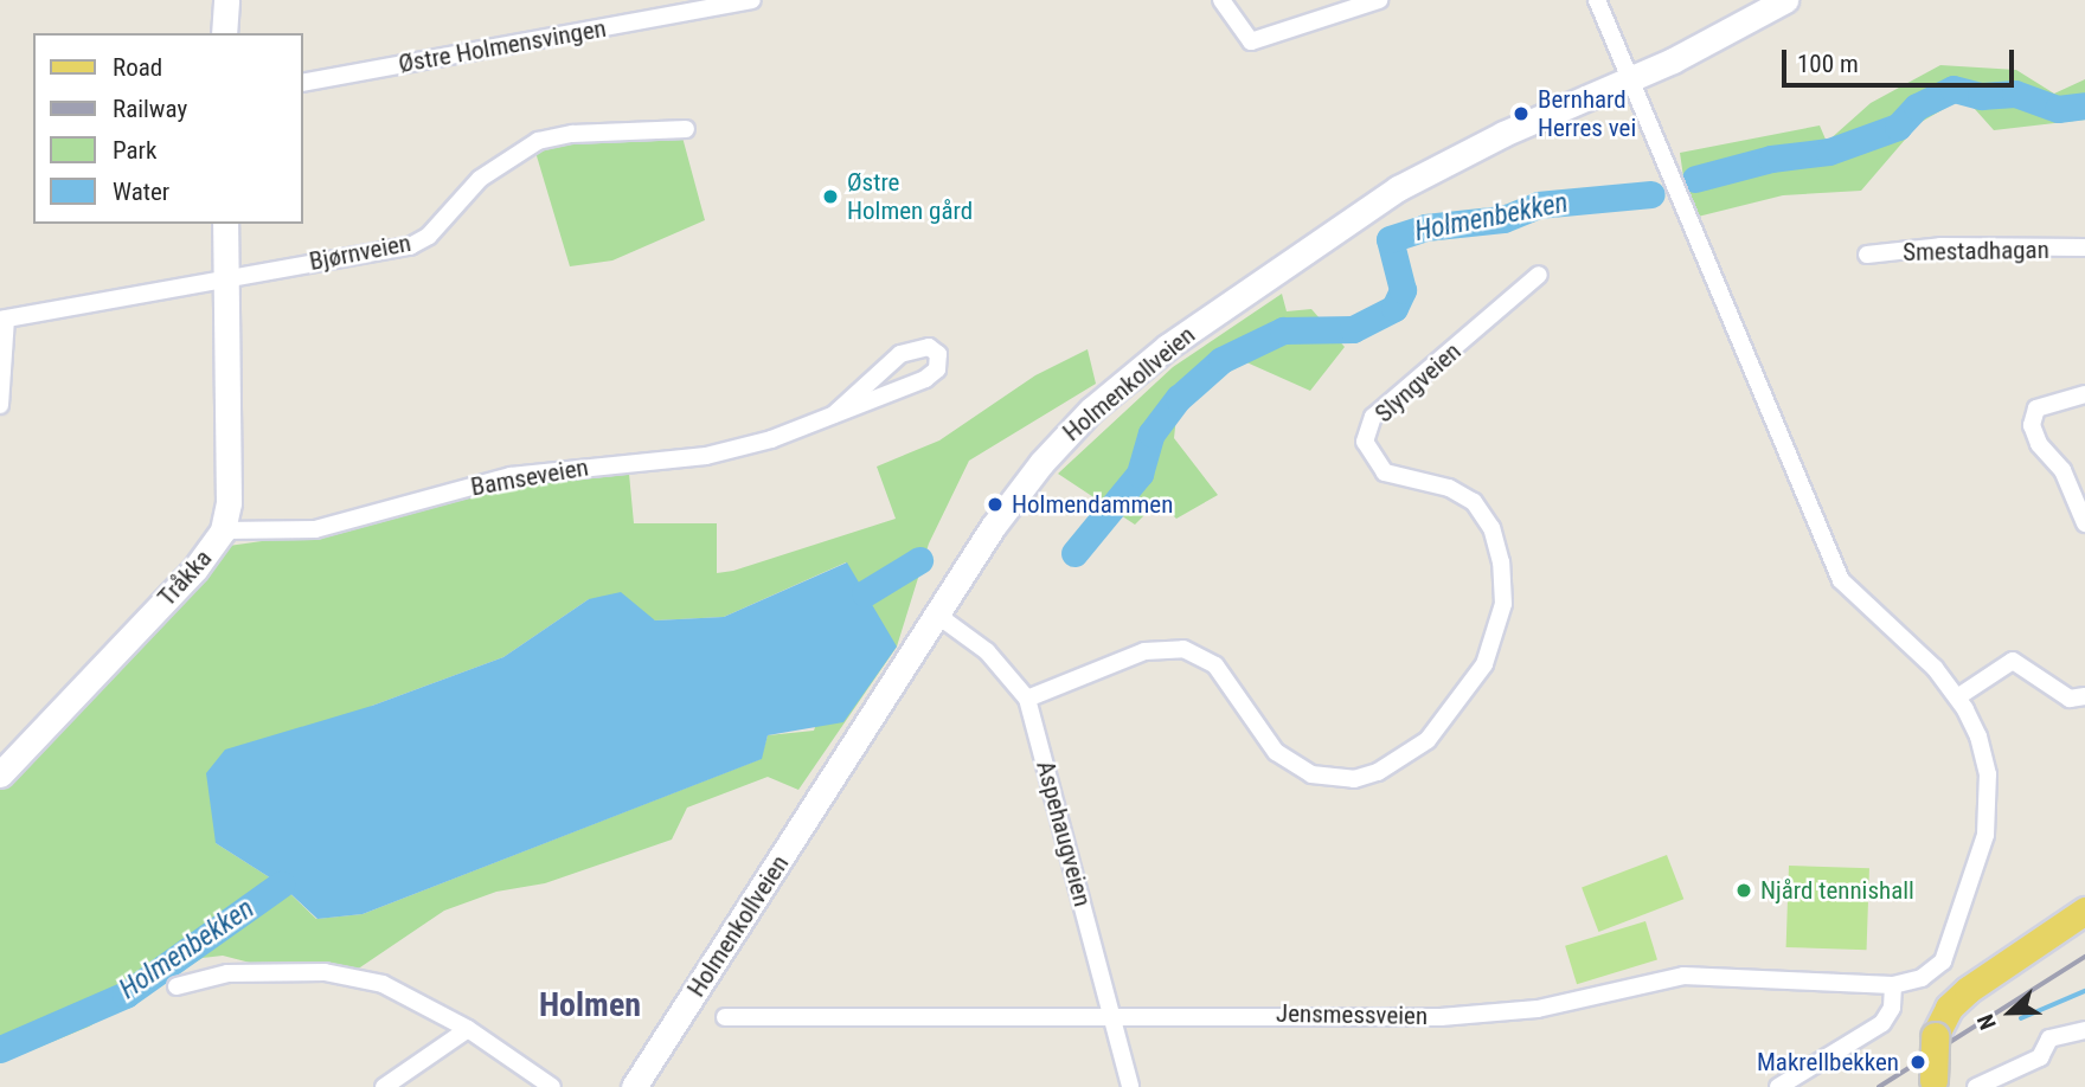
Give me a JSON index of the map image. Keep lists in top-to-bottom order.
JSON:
{
  "streets": {
    "main road": ["Holmenkollveien", "Tråkka"],
    "street": [
      "Østre Holmensvingen",
      "Smestadhagan",
      "Bjørnveien",
      "Slyngveien",
      "Bamseveien",
      "Aspehaugveien",
      "Jensmessveien"
    ]
  },
  "crossings": [
    ["Bjørnveien", "Tråkka"],
    ["Slyngveien", "Aspehaugveien"],
    ["Holmenkollveien", "Aspehaugveien"],
    ["Bamseveien", "Tråkka"],
    ["Aspehaugveien", "Jensmessveien"]
  ],
  "districts": ["Holmen"],
  "water": ["Holmenbekken"],
  "places": [
    "Bernhard Herres vei",
    "Østre Holmen gård",
    "Holmendammen",
    "Njård tennishall",
    "Makrellbekken"
  ],
  "legend": [
    "Road",
    "Railway",
    "Park",
    "Water"
  ],
  "scale_bar": "100 m",
  "north": "left"
}
